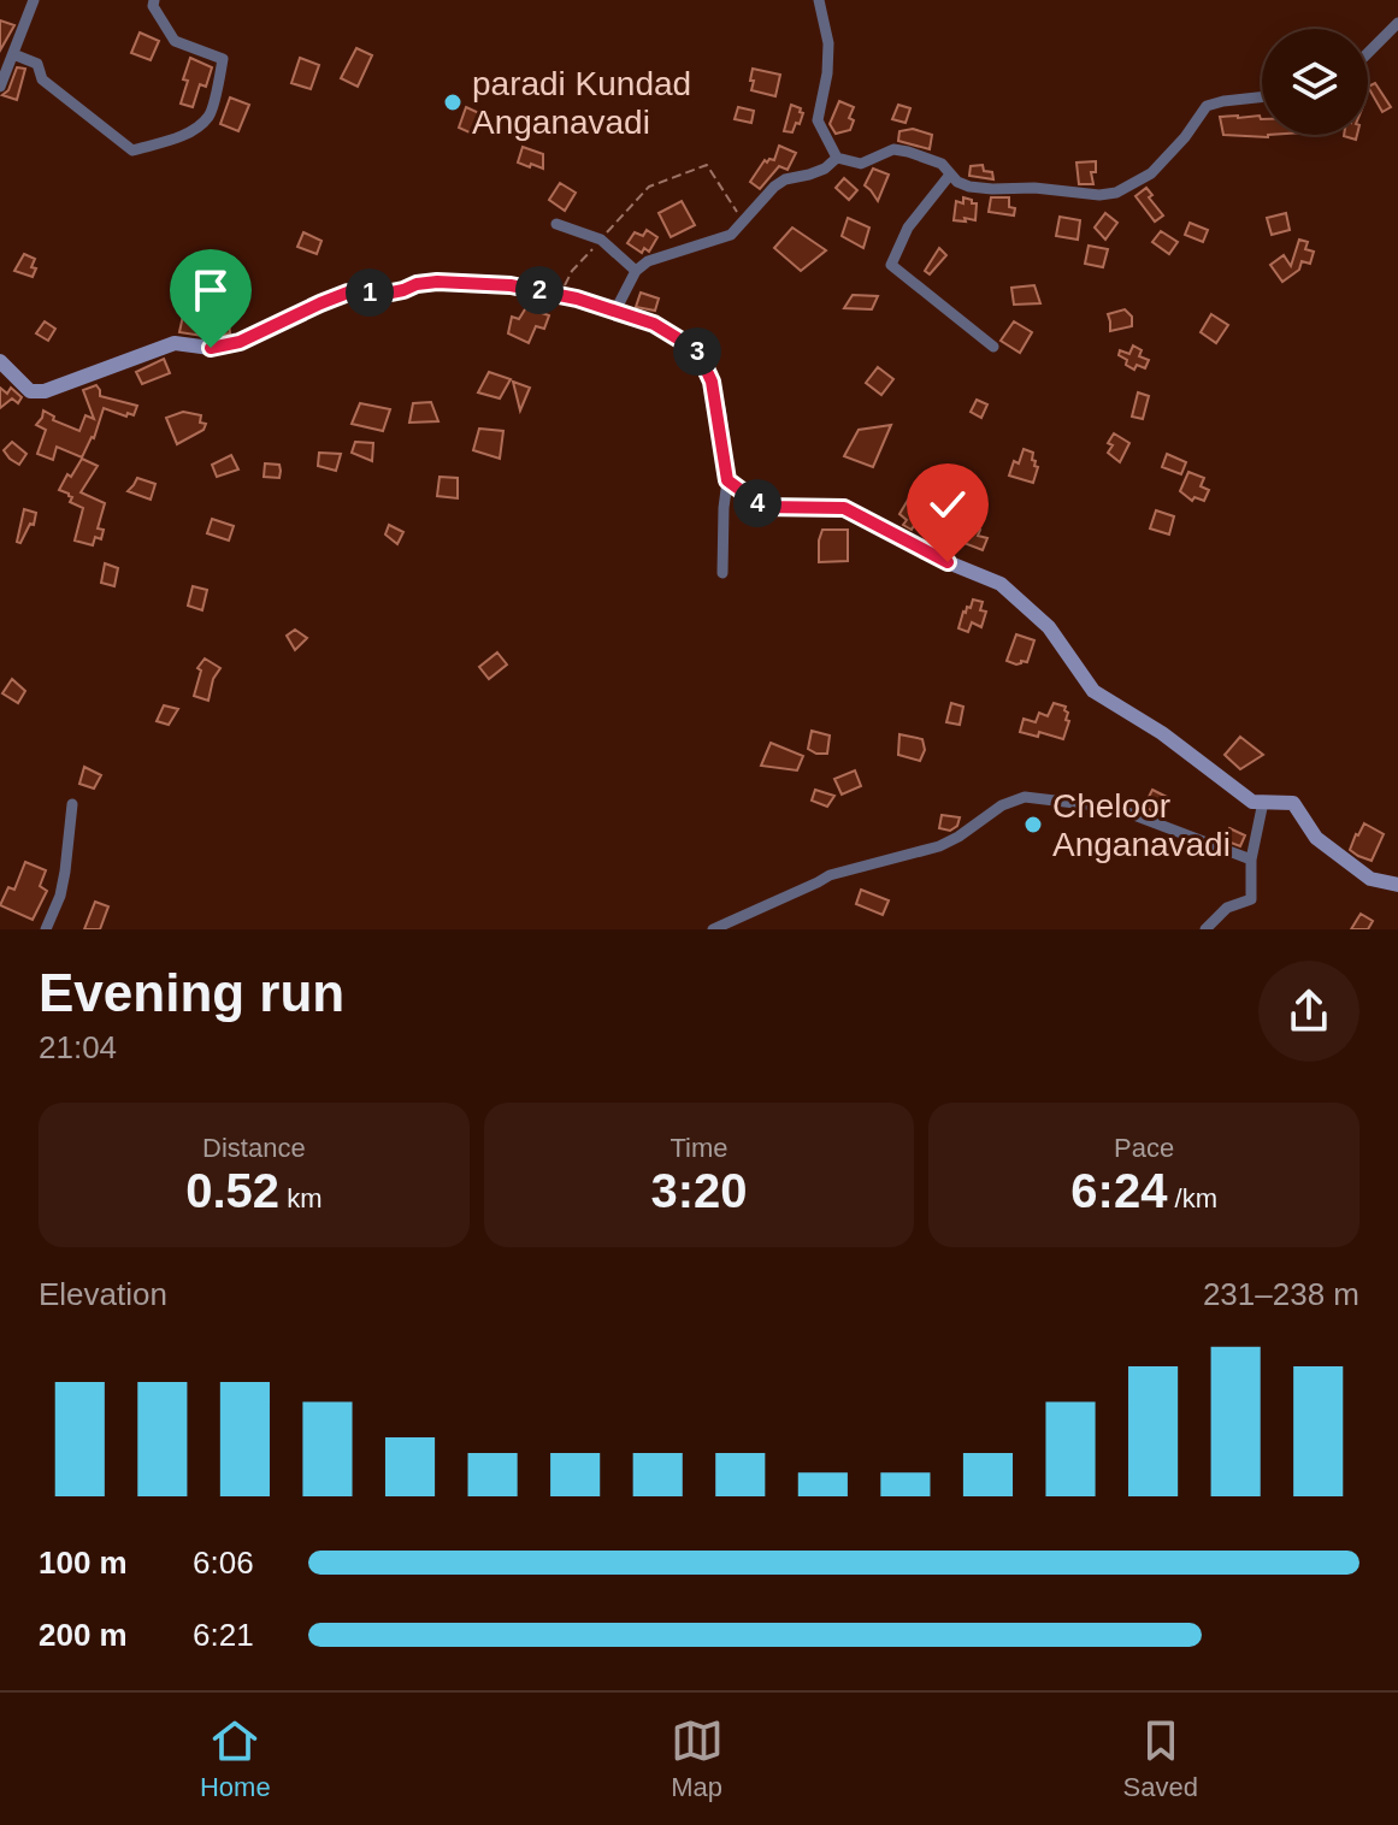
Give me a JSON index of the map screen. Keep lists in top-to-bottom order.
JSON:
{
  "places": ["paradi Kundad Anganavadi", "Cheloor Anganavadi"],
  "page": {
    "pins": [
      "2",
      "1",
      "3",
      "4"
    ],
    "heading": ["Evening run", "21:04"],
    "stats": [
      ["Distance", "0.52 km"],
      ["Time", "3:20"],
      ["Pace", "6:24 /km"]
    ],
    "chart": ["Elevation", "231–238 m"],
    "list": [
      {
        "name": "100 m",
        "note": "6:06"
      },
      {
        "name": "200 m",
        "note": "6:21"
      }
    ],
    "tabs": ["Home", "Map", "Saved"]
  }
}
